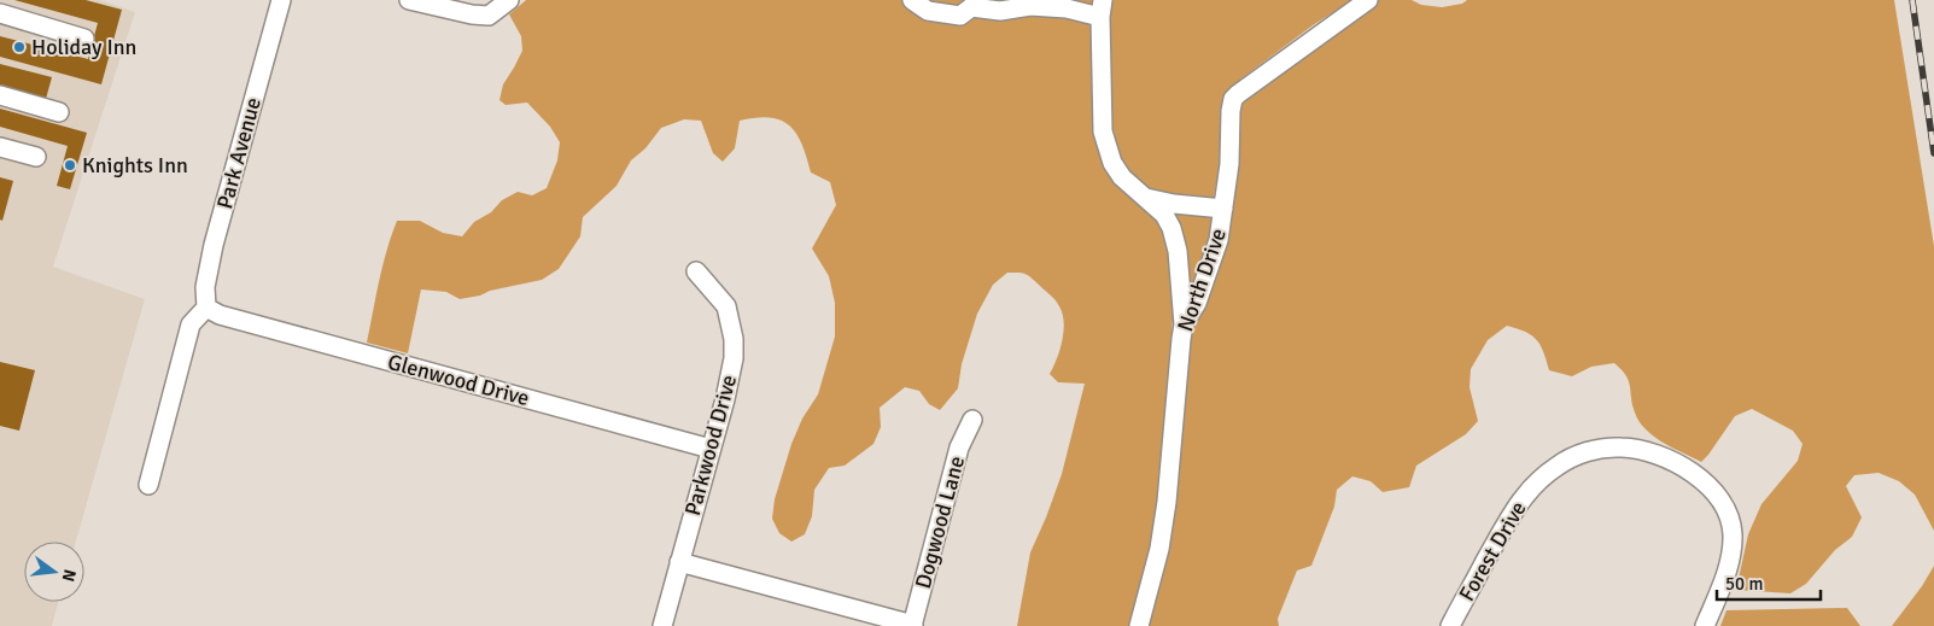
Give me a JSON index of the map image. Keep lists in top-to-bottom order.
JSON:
{
  "streets": {
    "street": [
      "Park Avenue",
      "North Drive",
      "Glenwood Drive",
      "Parkwood Drive",
      "Dogwood Lane",
      "Forest Drive"
    ]
  },
  "crossings": [
    ["Park Avenue", "Glenwood Drive"],
    ["Glenwood Drive", "Parkwood Drive"]
  ],
  "places": ["Holiday Inn", "Knights Inn"],
  "scale_bar": "50 m",
  "north": "right"
}
